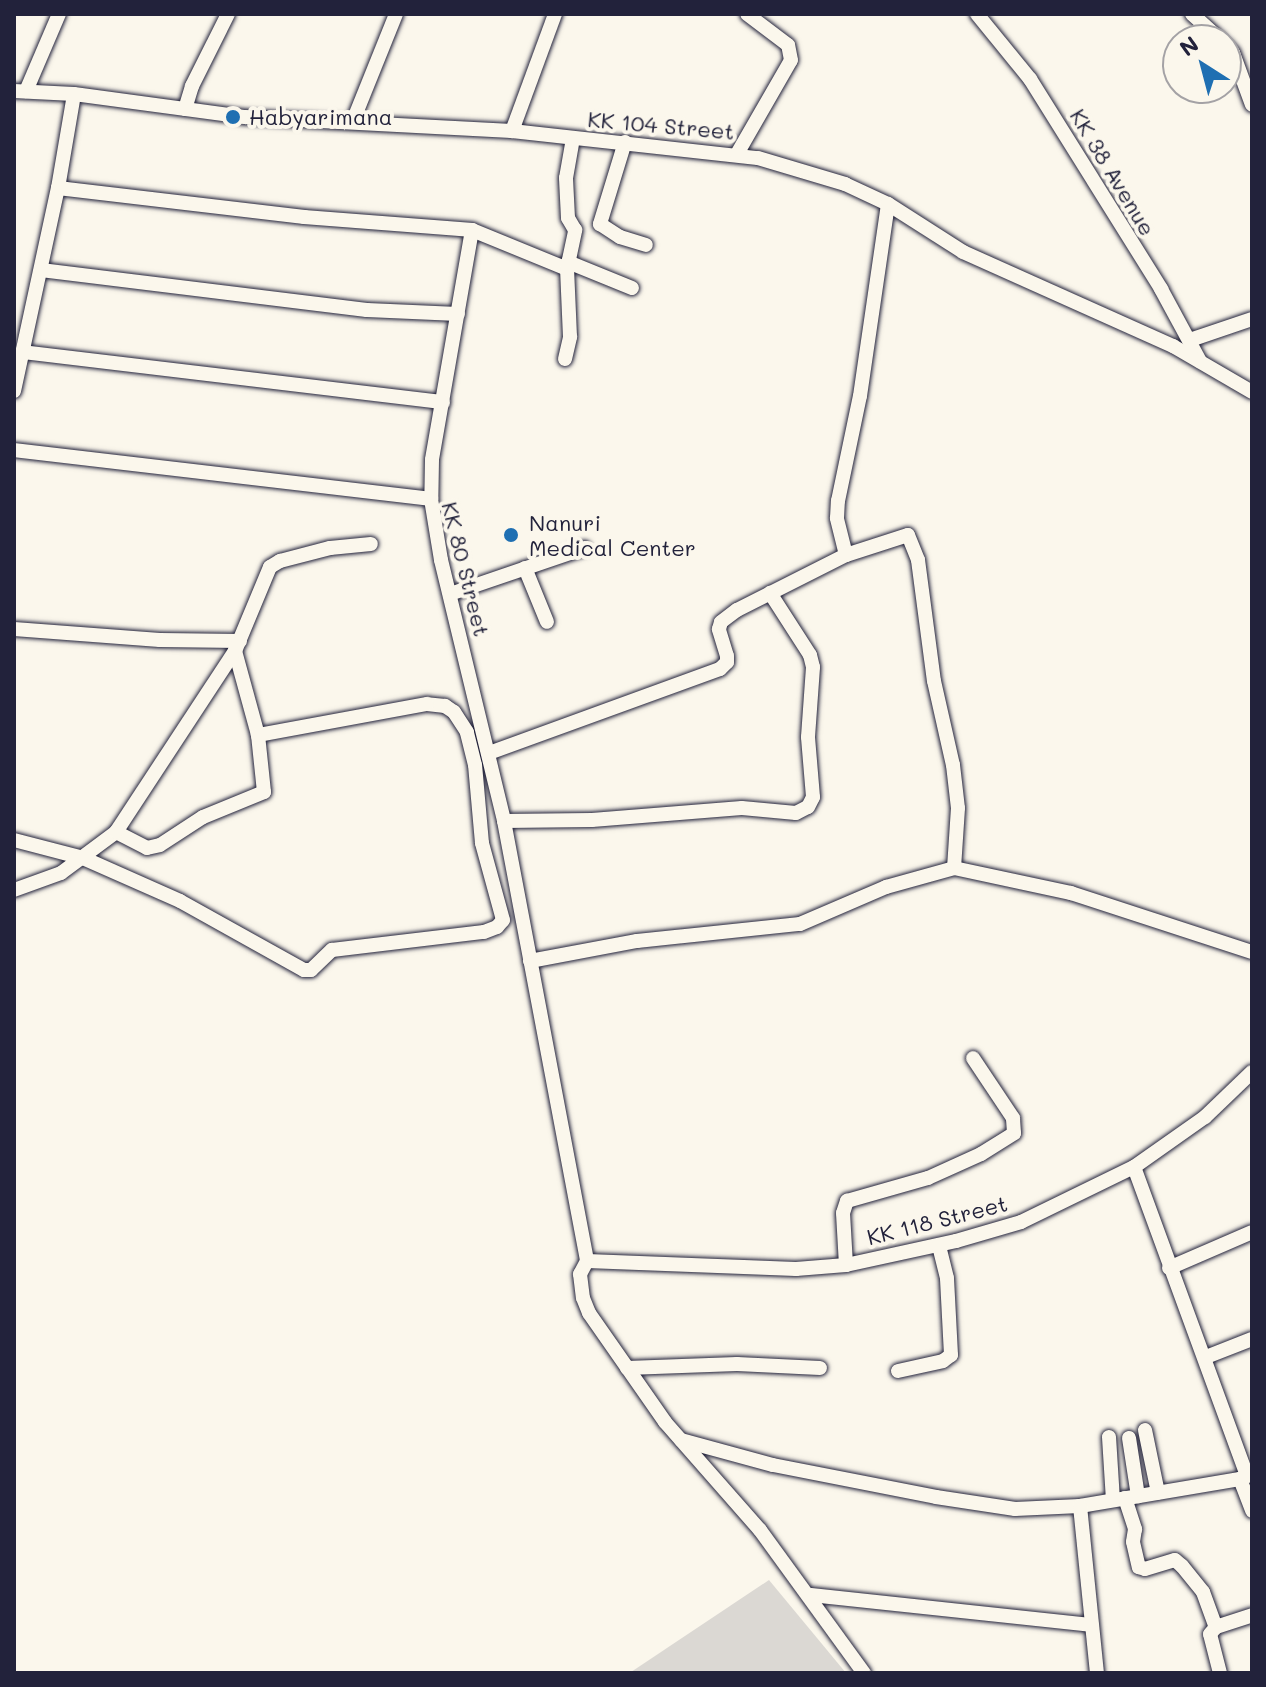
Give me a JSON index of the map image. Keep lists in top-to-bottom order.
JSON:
{
  "streets": {
    "street": [
      "KK 104 Street",
      "KK 38 Avenue",
      "KK 80 Street",
      "KK 118 Street"
    ]
  },
  "crossings": [
    ["KK 104 Street", "KK 38 Avenue"],
    ["KK 80 Street", "KK 118 Street"]
  ],
  "places": ["Habyarimana", "Nanuri Medical Center"],
  "north": "top left"
}
